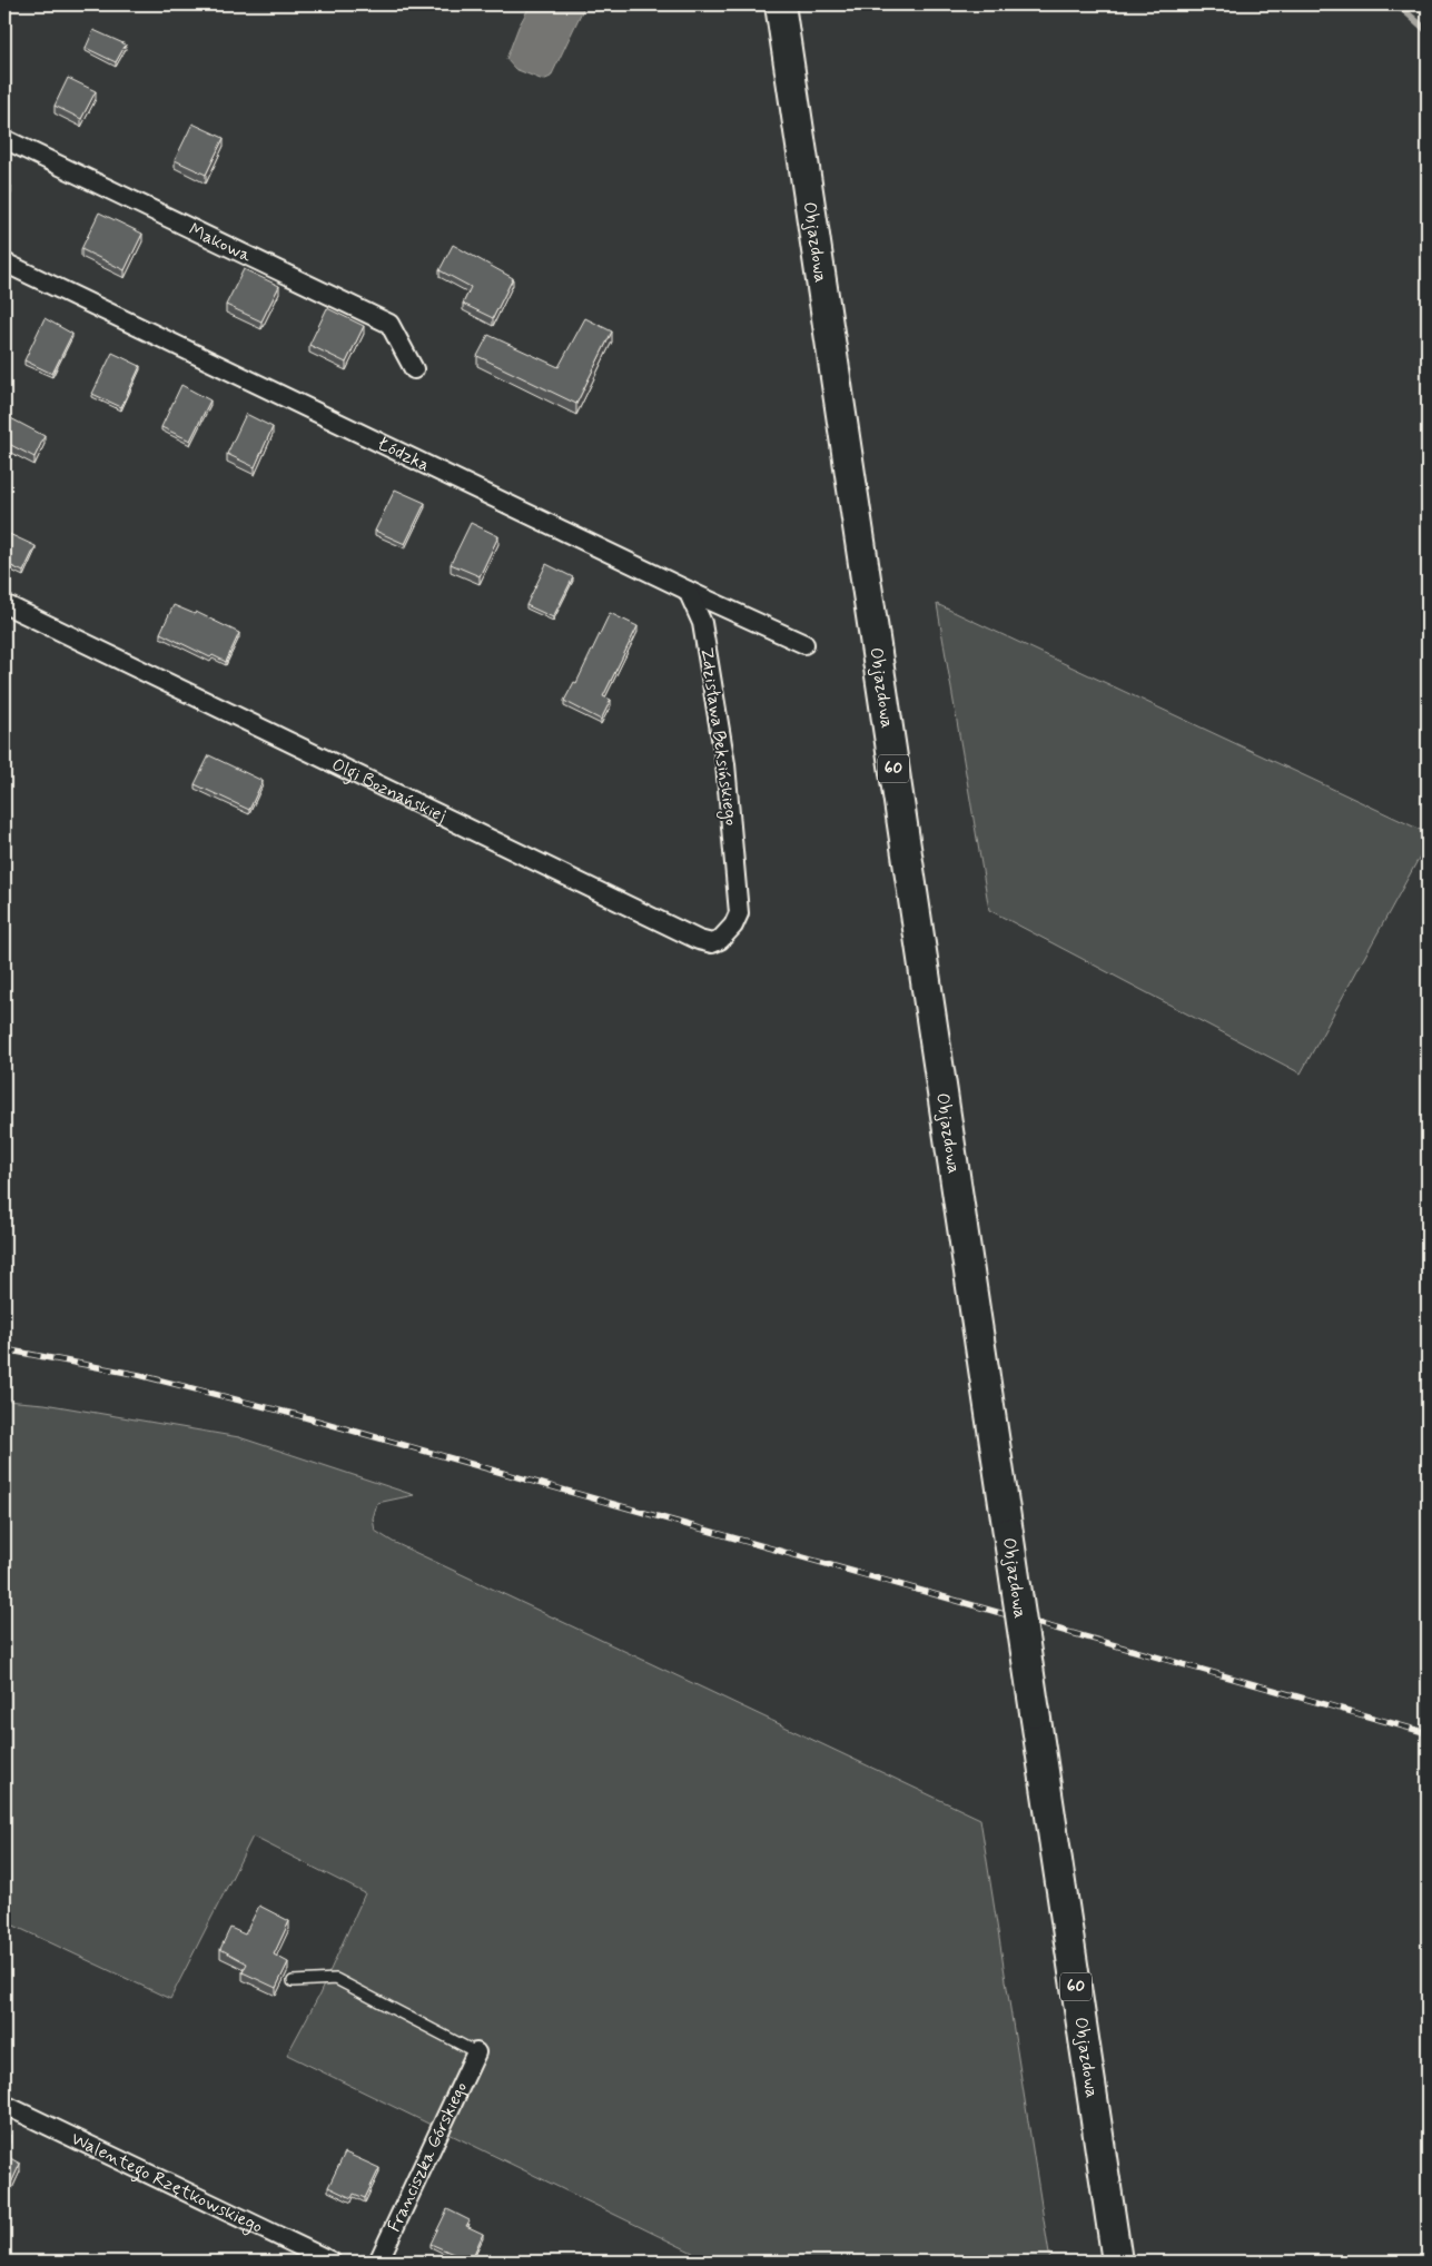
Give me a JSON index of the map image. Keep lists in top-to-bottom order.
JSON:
{
  "streets": {
    "main road": ["Objazdowa", "60"],
    "street": [
      "Makowa",
      "Łódzka",
      "Zdzisława Beksińskiego",
      "Olgi Boznańskiej",
      "Franciszka Górskiego",
      "Walentego Rzętkowskiego"
    ]
  },
  "crossings": [
    ["Łódzka", "Zdzisława Beksińskiego"],
    ["Zdzisława Beksińskiego", "Olgi Boznańskiej"]
  ]
}
